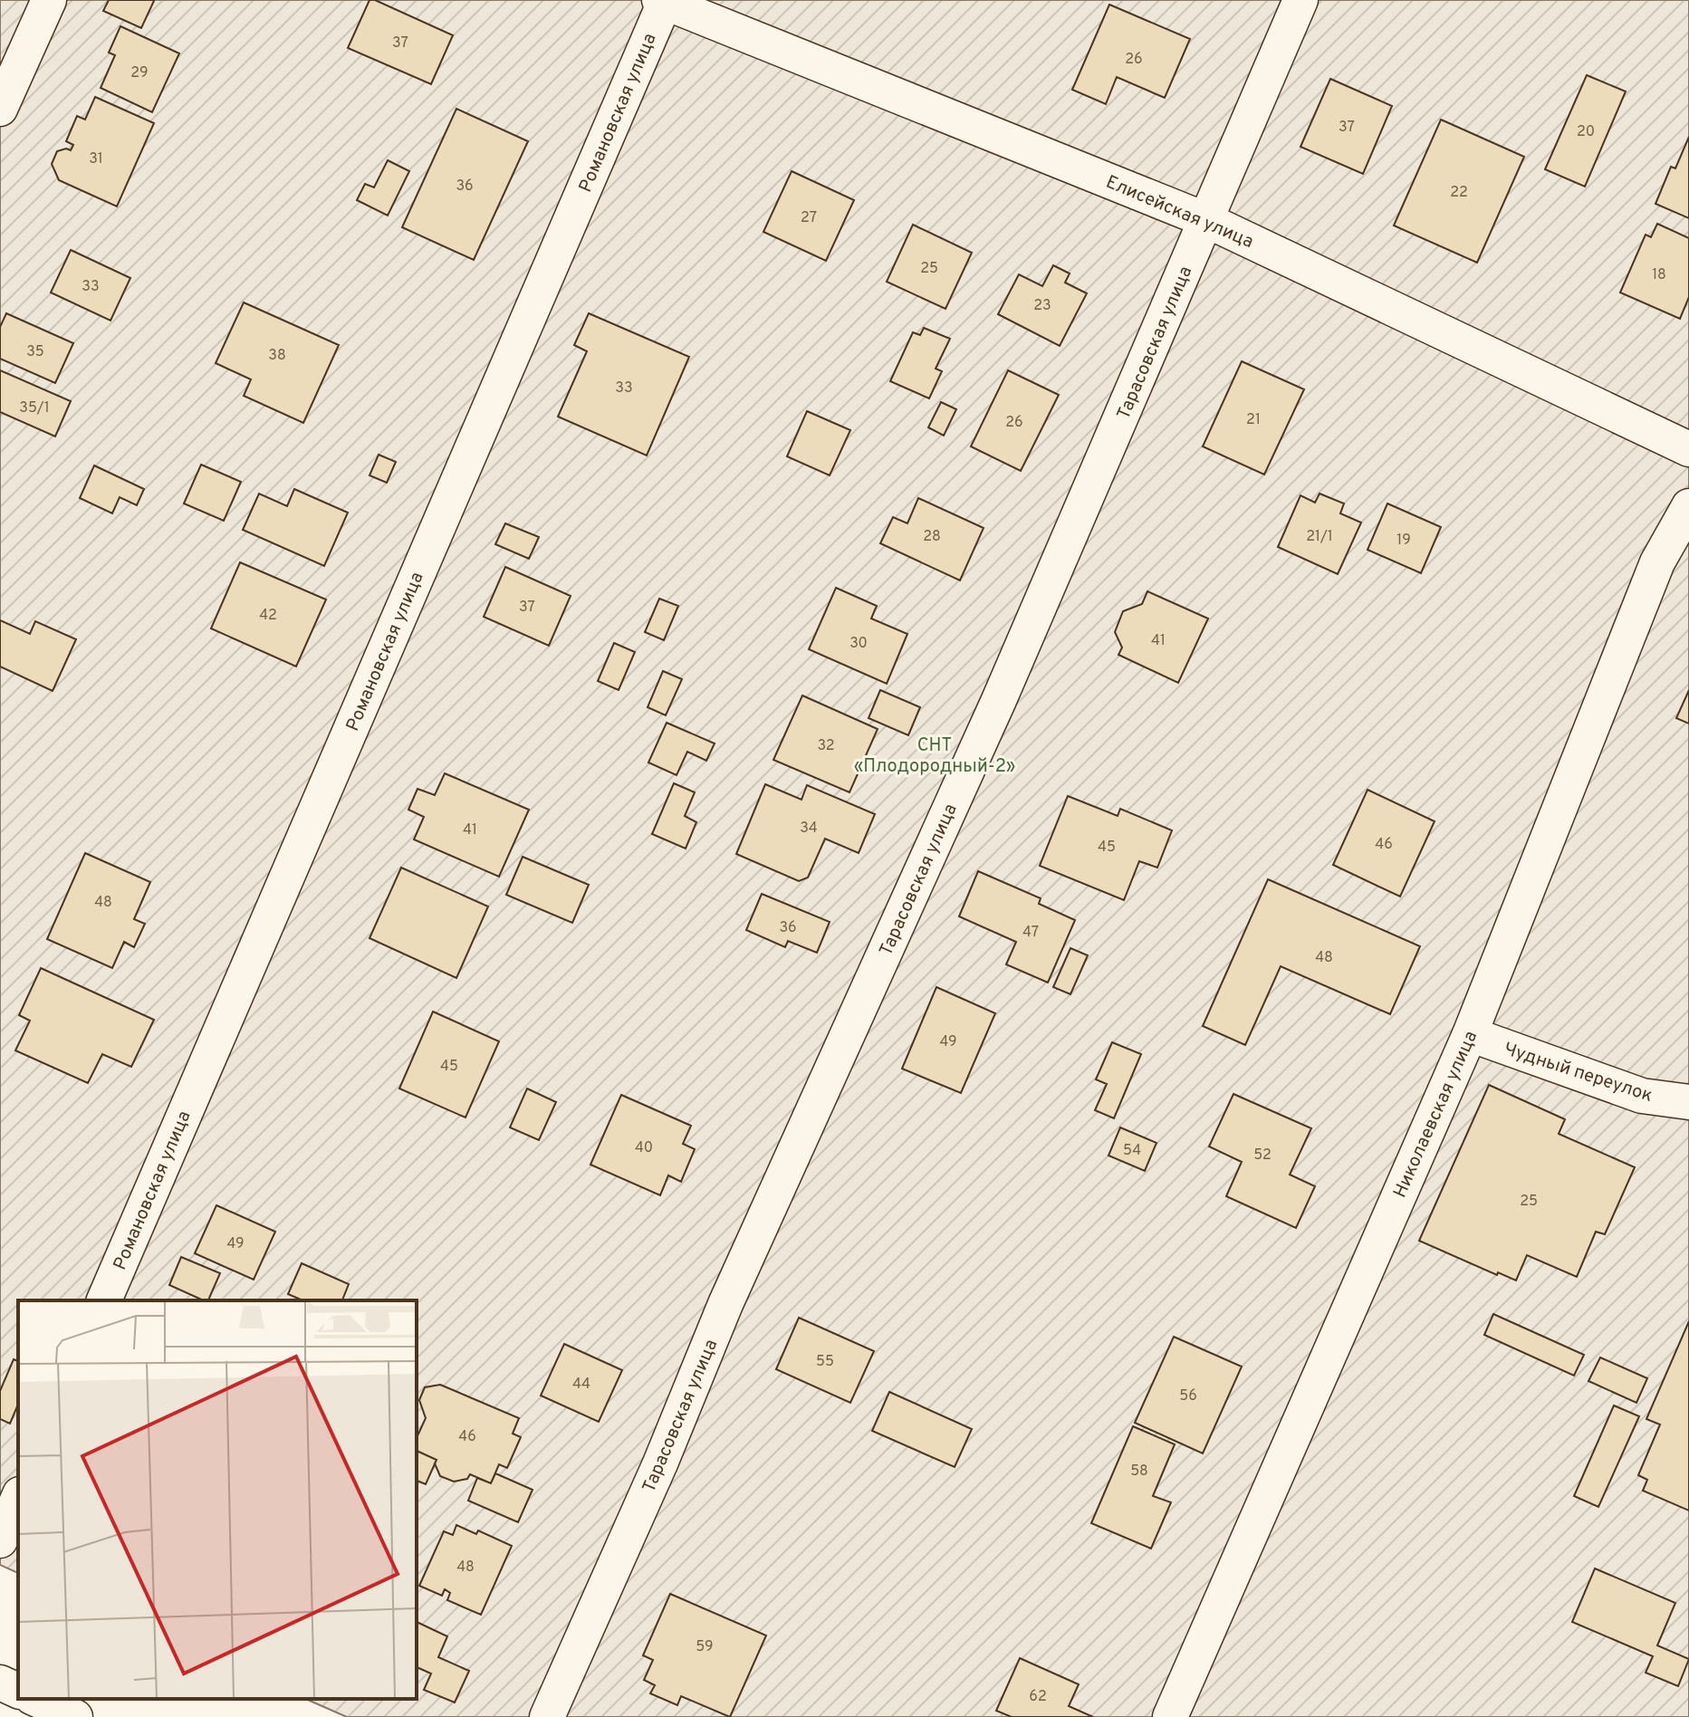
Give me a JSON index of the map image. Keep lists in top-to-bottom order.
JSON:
{
  "streets": {
    "street": [
      "Романовская улица",
      "Елисейская улица",
      "Тарасовская улица",
      "Чудный переулок",
      "Николаевская улица"
    ]
  },
  "crossings": [
    ["Романовская улица", "Елисейская улица"],
    ["Елисейская улица", "Тарасовская улица"],
    ["Чудный переулок", "Николаевская улица"]
  ],
  "parks": ["СНТ «Плодородный-2»"],
  "house_numbers": [
    "37",
    "26",
    "29",
    "37",
    "20",
    "31",
    "36",
    "22",
    "27",
    "25",
    "18",
    "33",
    "23",
    "35",
    "38",
    "33",
    "35/1",
    "21",
    "26",
    "28",
    "21/1",
    "19",
    "37",
    "42",
    "41",
    "30",
    "32",
    "34",
    "41",
    "46",
    "45",
    "48",
    "36",
    "47",
    "48",
    "49",
    "45",
    "40",
    "54",
    "52",
    "25",
    "49",
    "55",
    "44",
    "56",
    "46",
    "58",
    "48",
    "59",
    "62"
  ]
}
